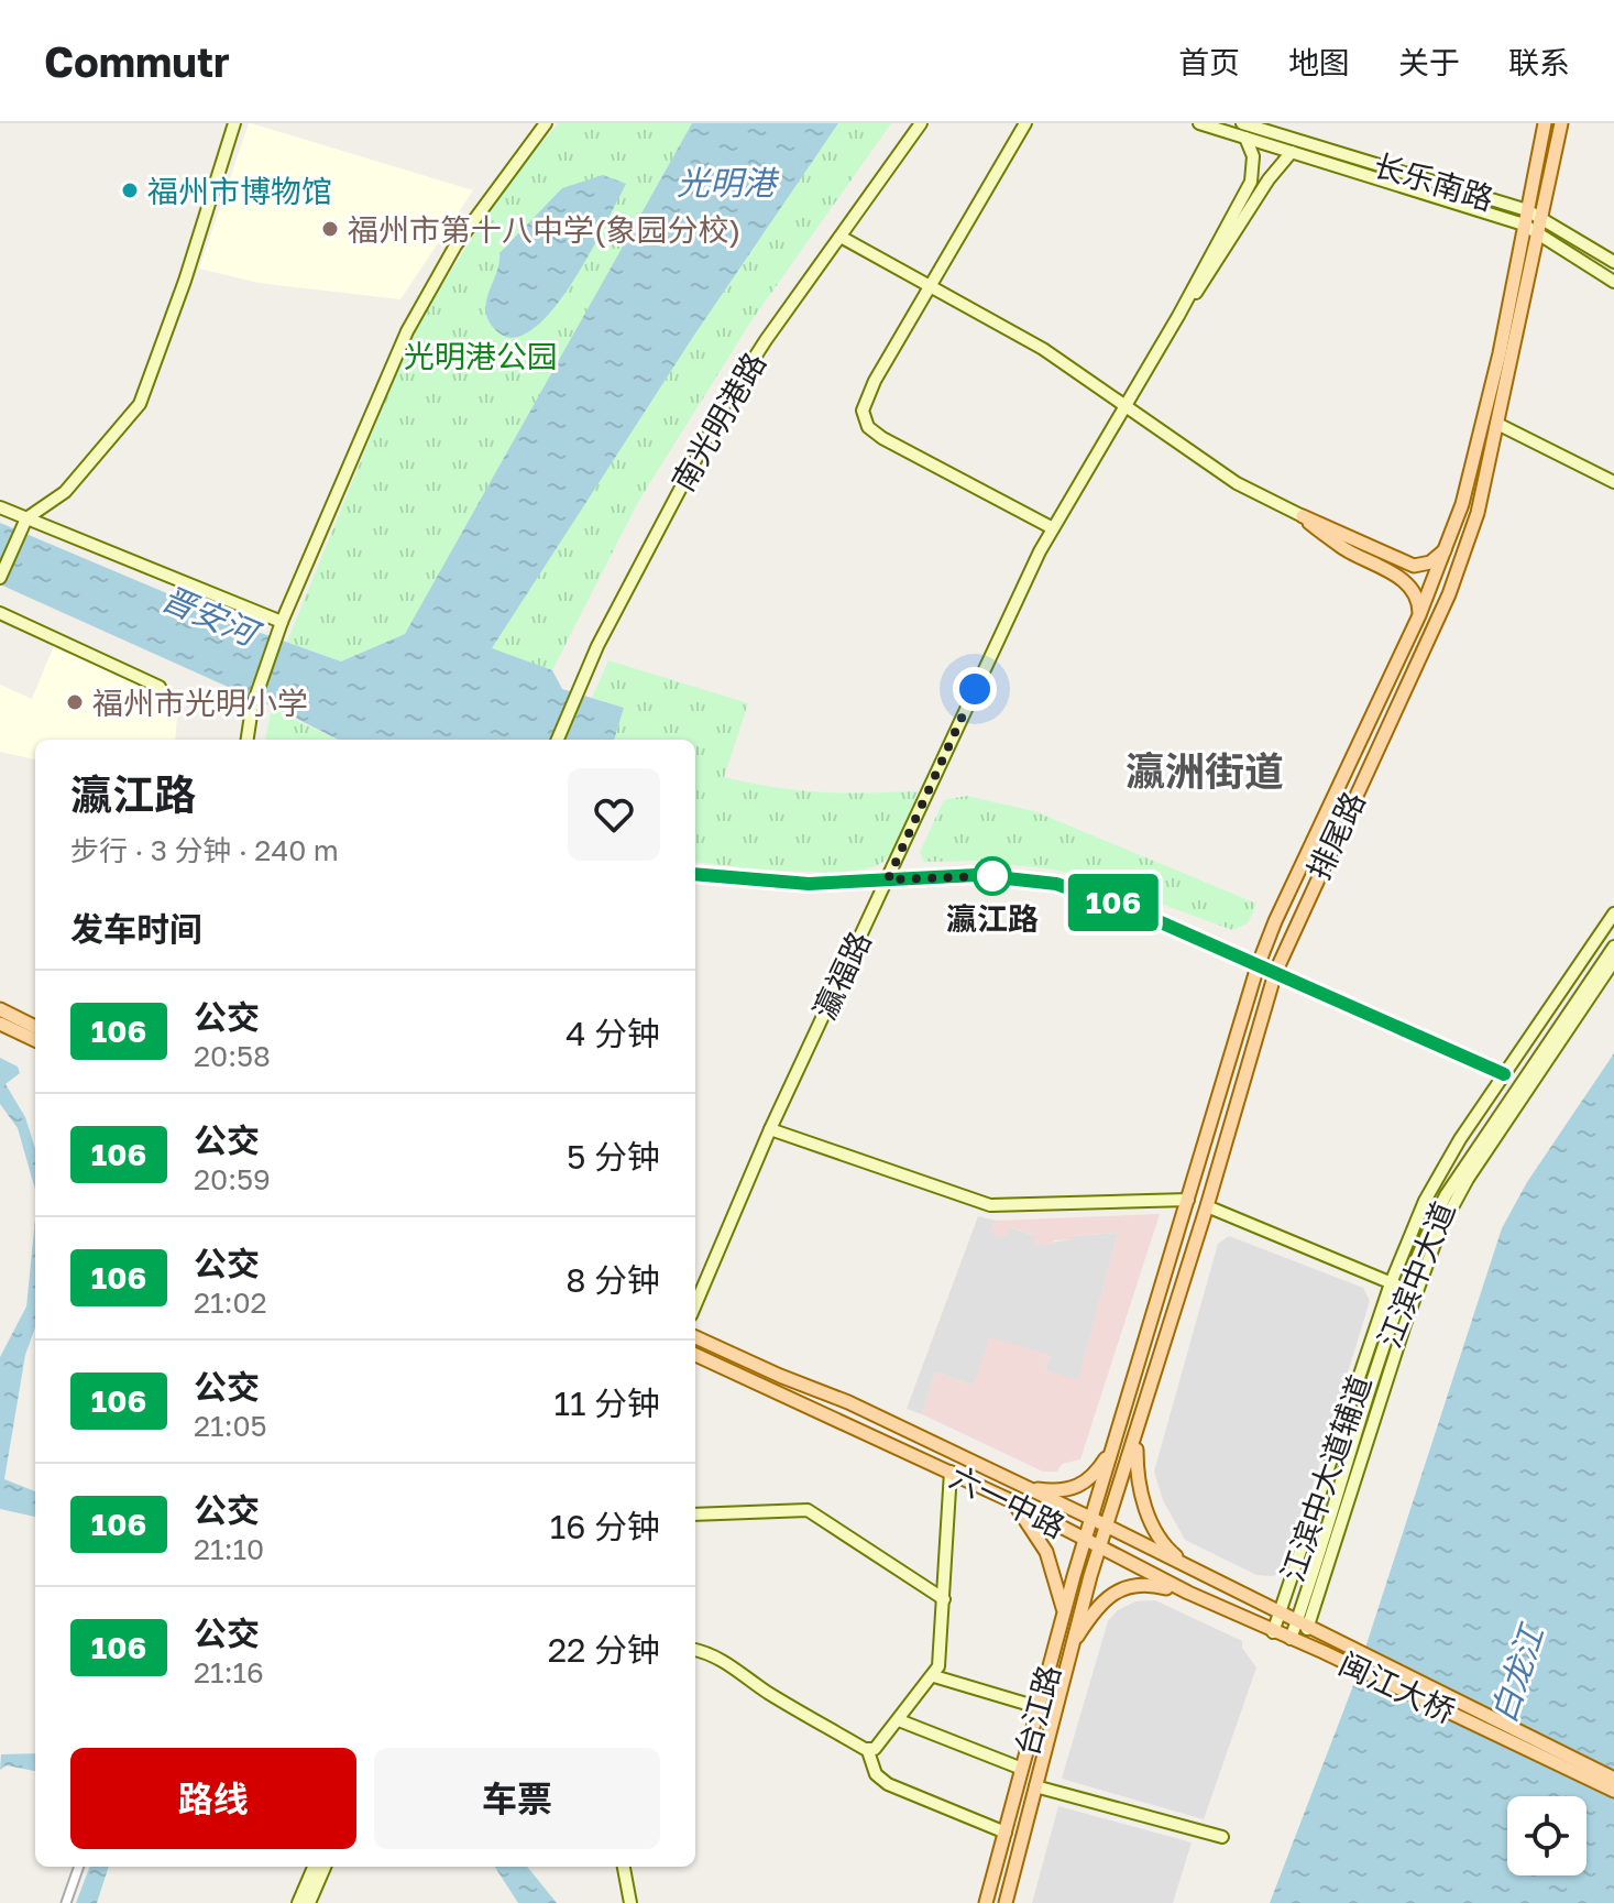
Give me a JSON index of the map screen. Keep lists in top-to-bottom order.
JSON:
{
  "streets": {
    "main road": [
      "排尾路",
      "六一中路",
      "闽江大桥",
      "台江路"
    ],
    "street": [
      "长乐南路",
      "南光明港路",
      "瀛福路",
      "江滨中大道",
      "江滨中大道辅道"
    ]
  },
  "crossings": [
    ["长乐南路", "排尾路"],
    ["排尾路", "六一中路"],
    ["排尾路", "台江路"],
    ["江滨中大道", "六一中路"],
    ["江滨中大道辅道", "六一中路"],
    ["六一中路", "闽江大桥"],
    ["六一中路", "台江路"]
  ],
  "districts": ["瀛洲街道"],
  "water": ["光明港", "晋安河", "白龙江"],
  "parks": ["光明港公园"],
  "places": [
    "福州市博物馆",
    "福州市第十八中学(象园分校)",
    "福州市光明小学",
    "瀛江路"
  ],
  "lines": ["bus line 106"],
  "page": {
    "header": "Commutr",
    "nav": [
      "首页",
      "地图",
      "关于",
      "联系"
    ],
    "on_map": "106",
    "heading": [
      ["瀛江路", "步行 · 3 分钟 · 240 m"],
      "发车时间"
    ],
    "list": [
      {
        "mark": "106",
        "name": "公交",
        "note": "20:58",
        "value": "4 分钟"
      },
      {
        "mark": "106",
        "name": "公交",
        "note": "20:59",
        "value": "5 分钟"
      },
      {
        "mark": "106",
        "name": "公交",
        "note": "21:02",
        "value": "8 分钟"
      },
      {
        "mark": "106",
        "name": "公交",
        "note": "21:05",
        "value": "11 分钟"
      },
      {
        "mark": "106",
        "name": "公交",
        "note": "21:10",
        "value": "16 分钟"
      },
      {
        "mark": "106",
        "name": "公交",
        "note": "21:16",
        "value": "22 分钟"
      }
    ],
    "buttons": ["路线", "车票"]
  }
}
